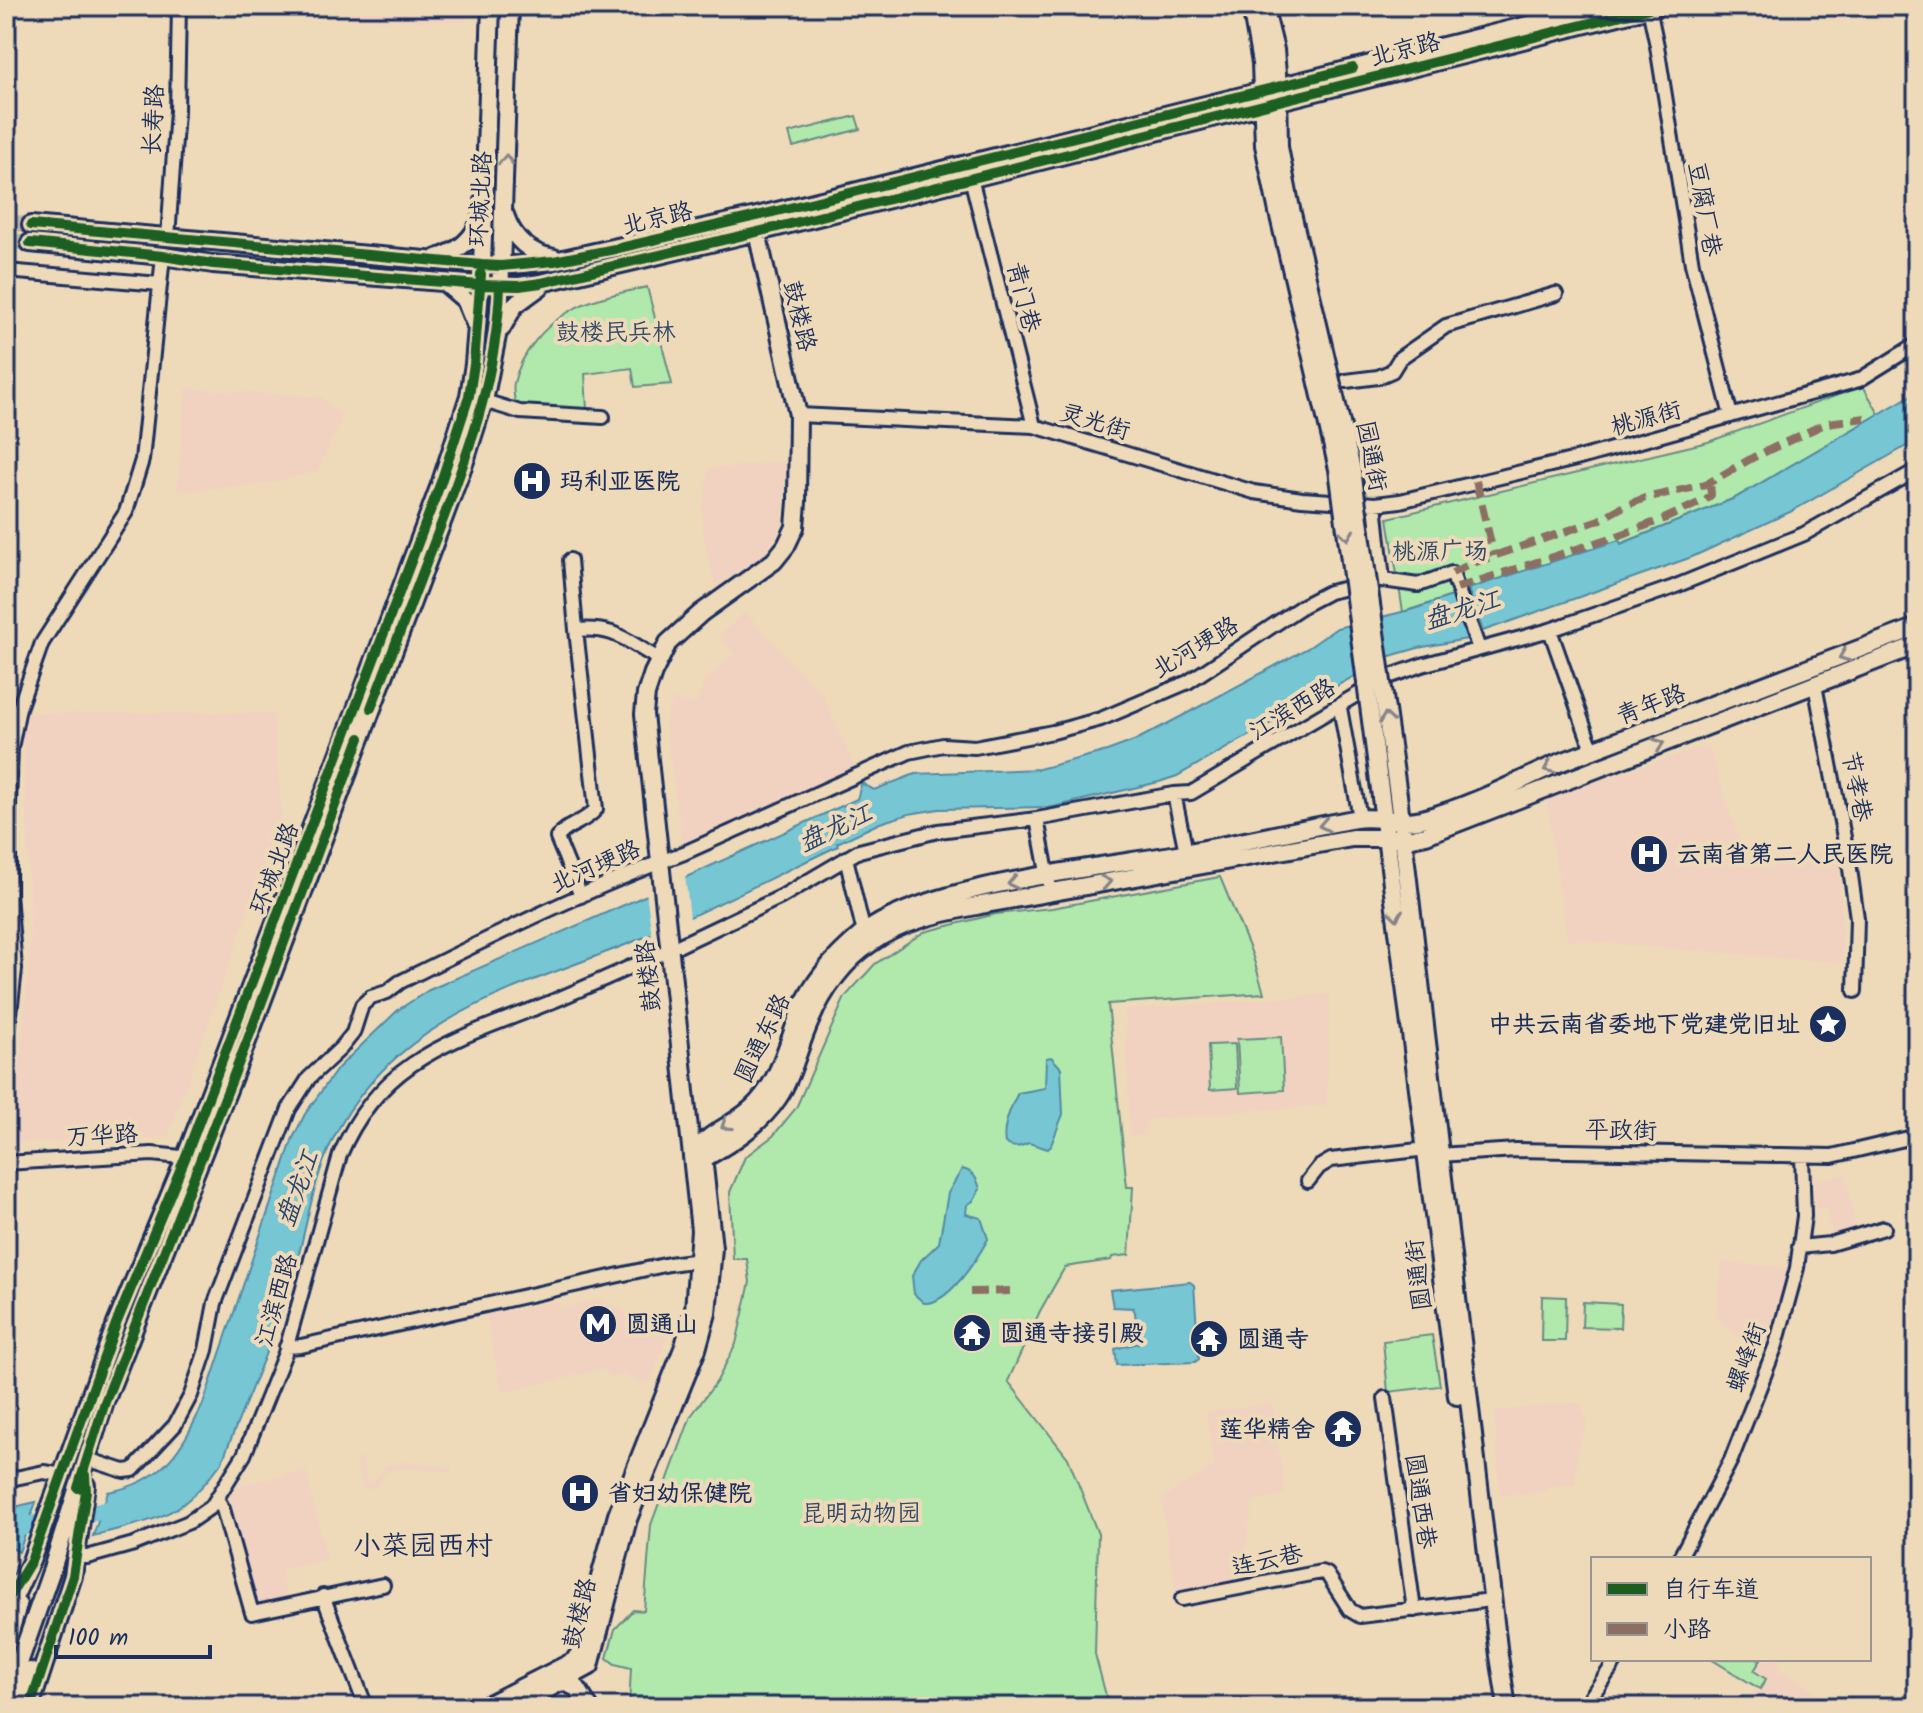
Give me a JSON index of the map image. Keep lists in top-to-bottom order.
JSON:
{
  "streets": {
    "main road": [
      "北京路",
      "环城北路",
      "鼓楼路",
      "园通街",
      "青年路",
      "圆通东路",
      "圆通街"
    ],
    "street": [
      "长寿路",
      "豆腐厂巷",
      "青门巷",
      "桃源街",
      "灵光街",
      "北河埂路",
      "江滨西路",
      "节孝巷",
      "平政街",
      "万华路",
      "螺峰街",
      "圆通西巷",
      "连云巷"
    ]
  },
  "crossings": [
    ["北京路", "长寿路"],
    ["北京路", "环城北路"],
    ["北京路", "豆腐厂巷"],
    ["北京路", "青门巷"],
    ["北京路", "鼓楼路"],
    ["北京路", "园通街"],
    ["环城北路", "北河埂路"],
    ["环城北路", "万华路"],
    ["豆腐厂巷", "桃源街"],
    ["青门巷", "灵光街"],
    ["鼓楼路", "灵光街"],
    ["鼓楼路", "北河埂路"],
    ["鼓楼路", "江滨西路"],
    ["鼓楼路", "圆通东路"],
    ["桃源街", "灵光街"],
    ["园通街", "青年路"],
    ["园通街", "圆通东路"],
    ["园通街", "圆通街"],
    ["北河埂路", "江滨西路"],
    ["青年路", "节孝巷"],
    ["青年路", "圆通东路"],
    ["青年路", "圆通街"],
    ["圆通东路", "圆通街"],
    ["平政街", "圆通街"],
    ["平政街", "螺峰街"],
    ["圆通街", "连云巷"],
    ["圆通西巷", "连云巷"]
  ],
  "districts": ["小菜园西村"],
  "water": ["盘龙江"],
  "parks": ["鼓楼民兵林", "桃源广场", "昆明动物园"],
  "places": {
    "hospital": ["玛利亚医院", "云南省第二人民医院", "省妇幼保健院"],
    "place": ["中共云南省委地下党建党旧址"],
    "metro station": ["圆通山"],
    "temple": ["圆通寺接引殿", "圆通寺", "莲华精舍"]
  },
  "legend": ["自行车道", "小路"],
  "scale_bar": "100 m"
}
